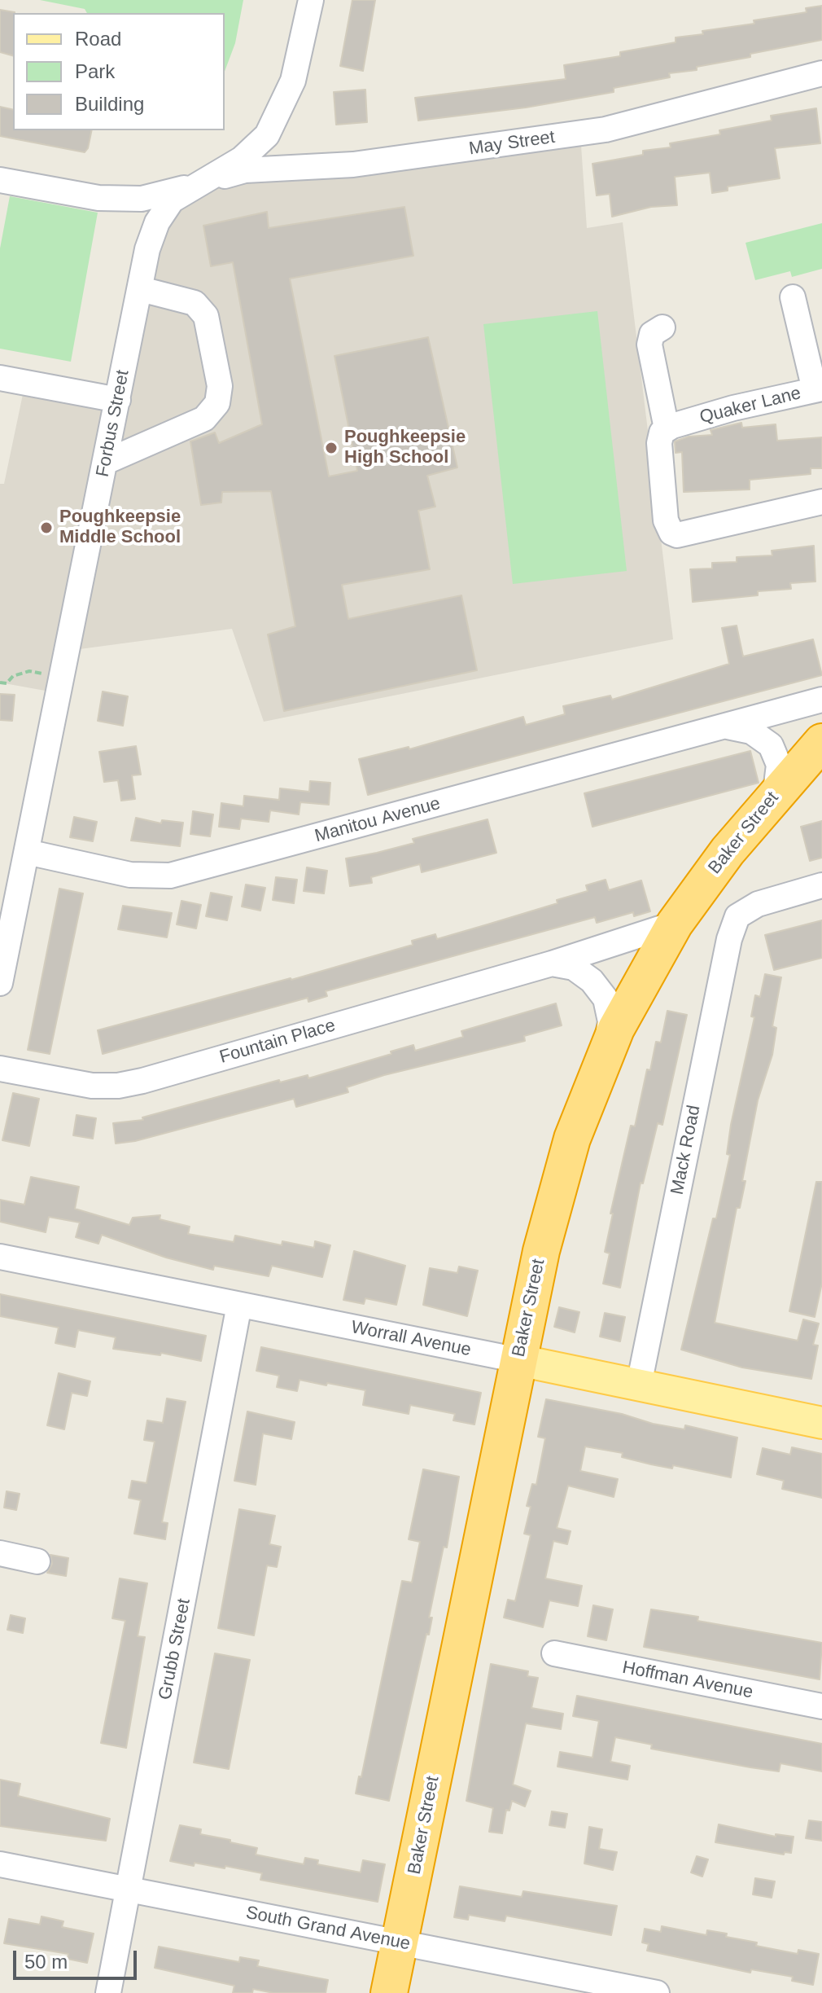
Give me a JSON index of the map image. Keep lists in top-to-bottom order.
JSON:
{
  "streets": {
    "highway": ["Baker Street"],
    "main road": ["Worrall Avenue"],
    "street": [
      "May Street",
      "Quaker Lane",
      "Forbus Street",
      "Manitou Avenue",
      "Fountain Place",
      "Mack Road",
      "Grubb Street",
      "Hoffman Avenue",
      "South Grand Avenue"
    ]
  },
  "crossings": [
    ["May Street", "Forbus Street"],
    ["Forbus Street", "Manitou Avenue"],
    ["Baker Street", "Fountain Place"],
    ["Baker Street", "Worrall Avenue"],
    ["Baker Street", "South Grand Avenue"],
    ["Mack Road", "Worrall Avenue"],
    ["Worrall Avenue", "Grubb Street"],
    ["Grubb Street", "South Grand Avenue"]
  ],
  "places": ["Poughkeepsie High School", "Poughkeepsie Middle School"],
  "legend": ["Road", "Park", "Building"],
  "scale_bar": "50 m"
}
